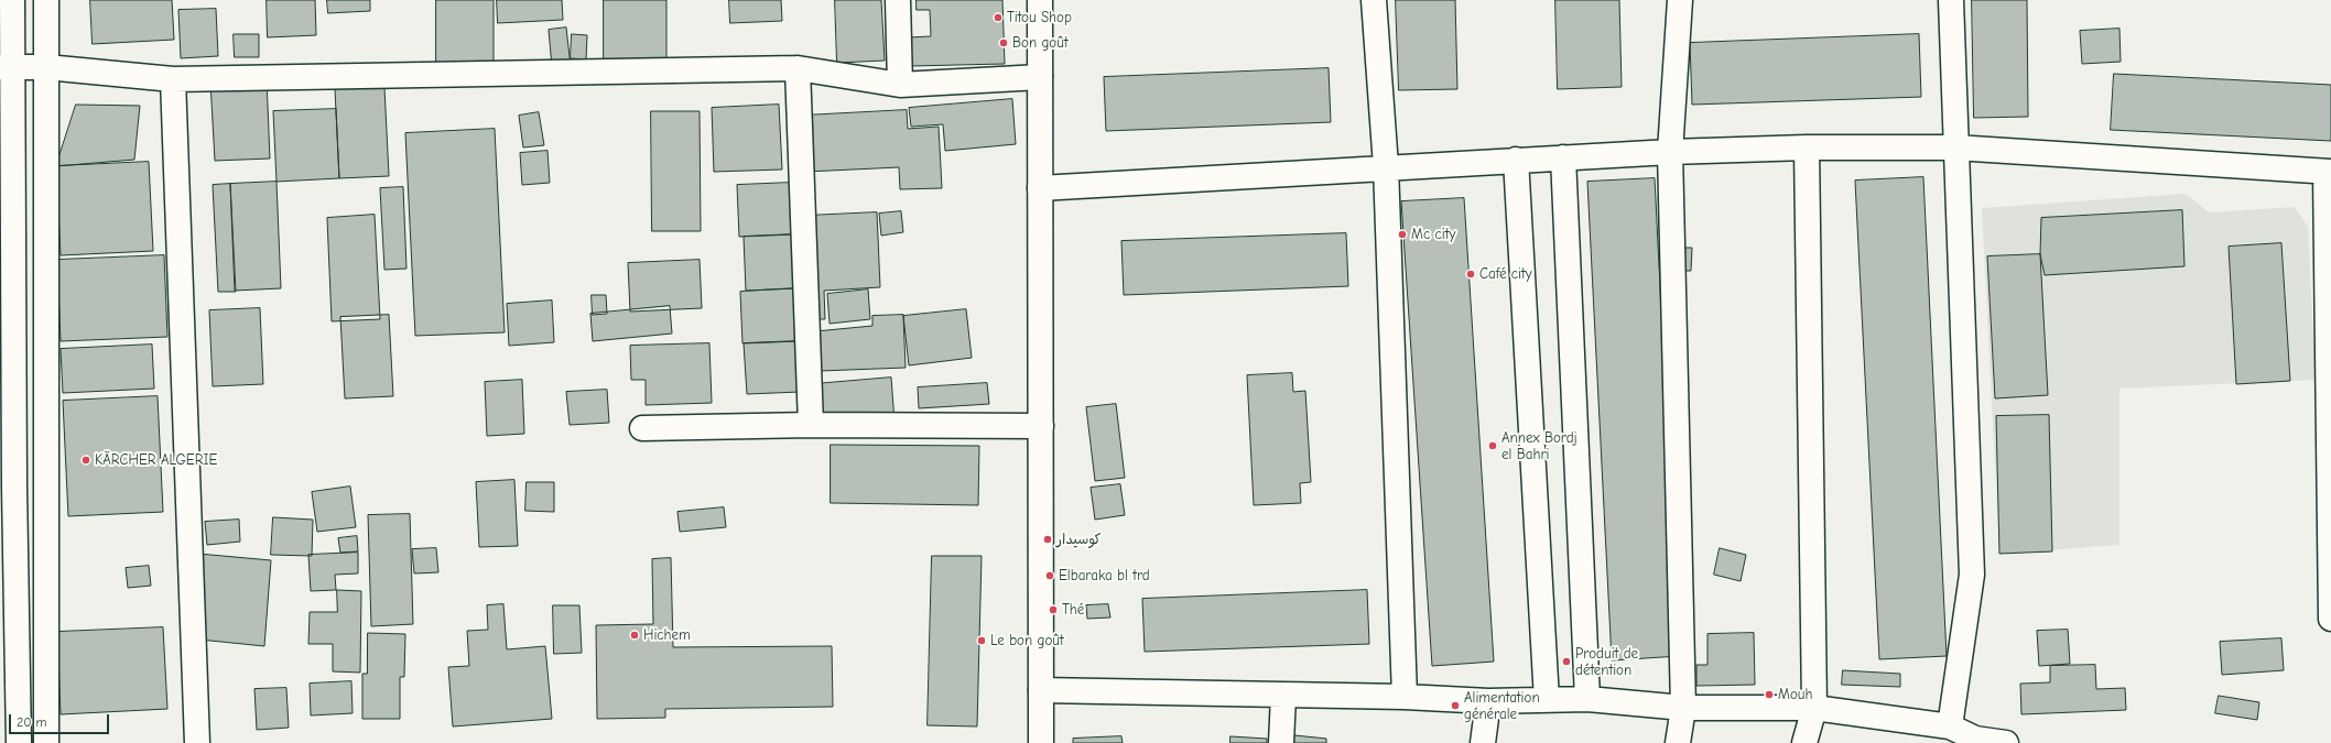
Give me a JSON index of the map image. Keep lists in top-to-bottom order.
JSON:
{
  "places": [
    "Titou Shop",
    "Bon goût",
    "Mc city",
    "Café city",
    "Annex Bordj el Bahri",
    "KÄRCHER ALGERIE",
    "كوسيدار",
    "Elbaraka bl trd",
    "Thé",
    "Hichem",
    "Le bon goût",
    "Produit de détention",
    "Mouh",
    "Alimentation générale"
  ],
  "scale_bar": "20 m"
}
